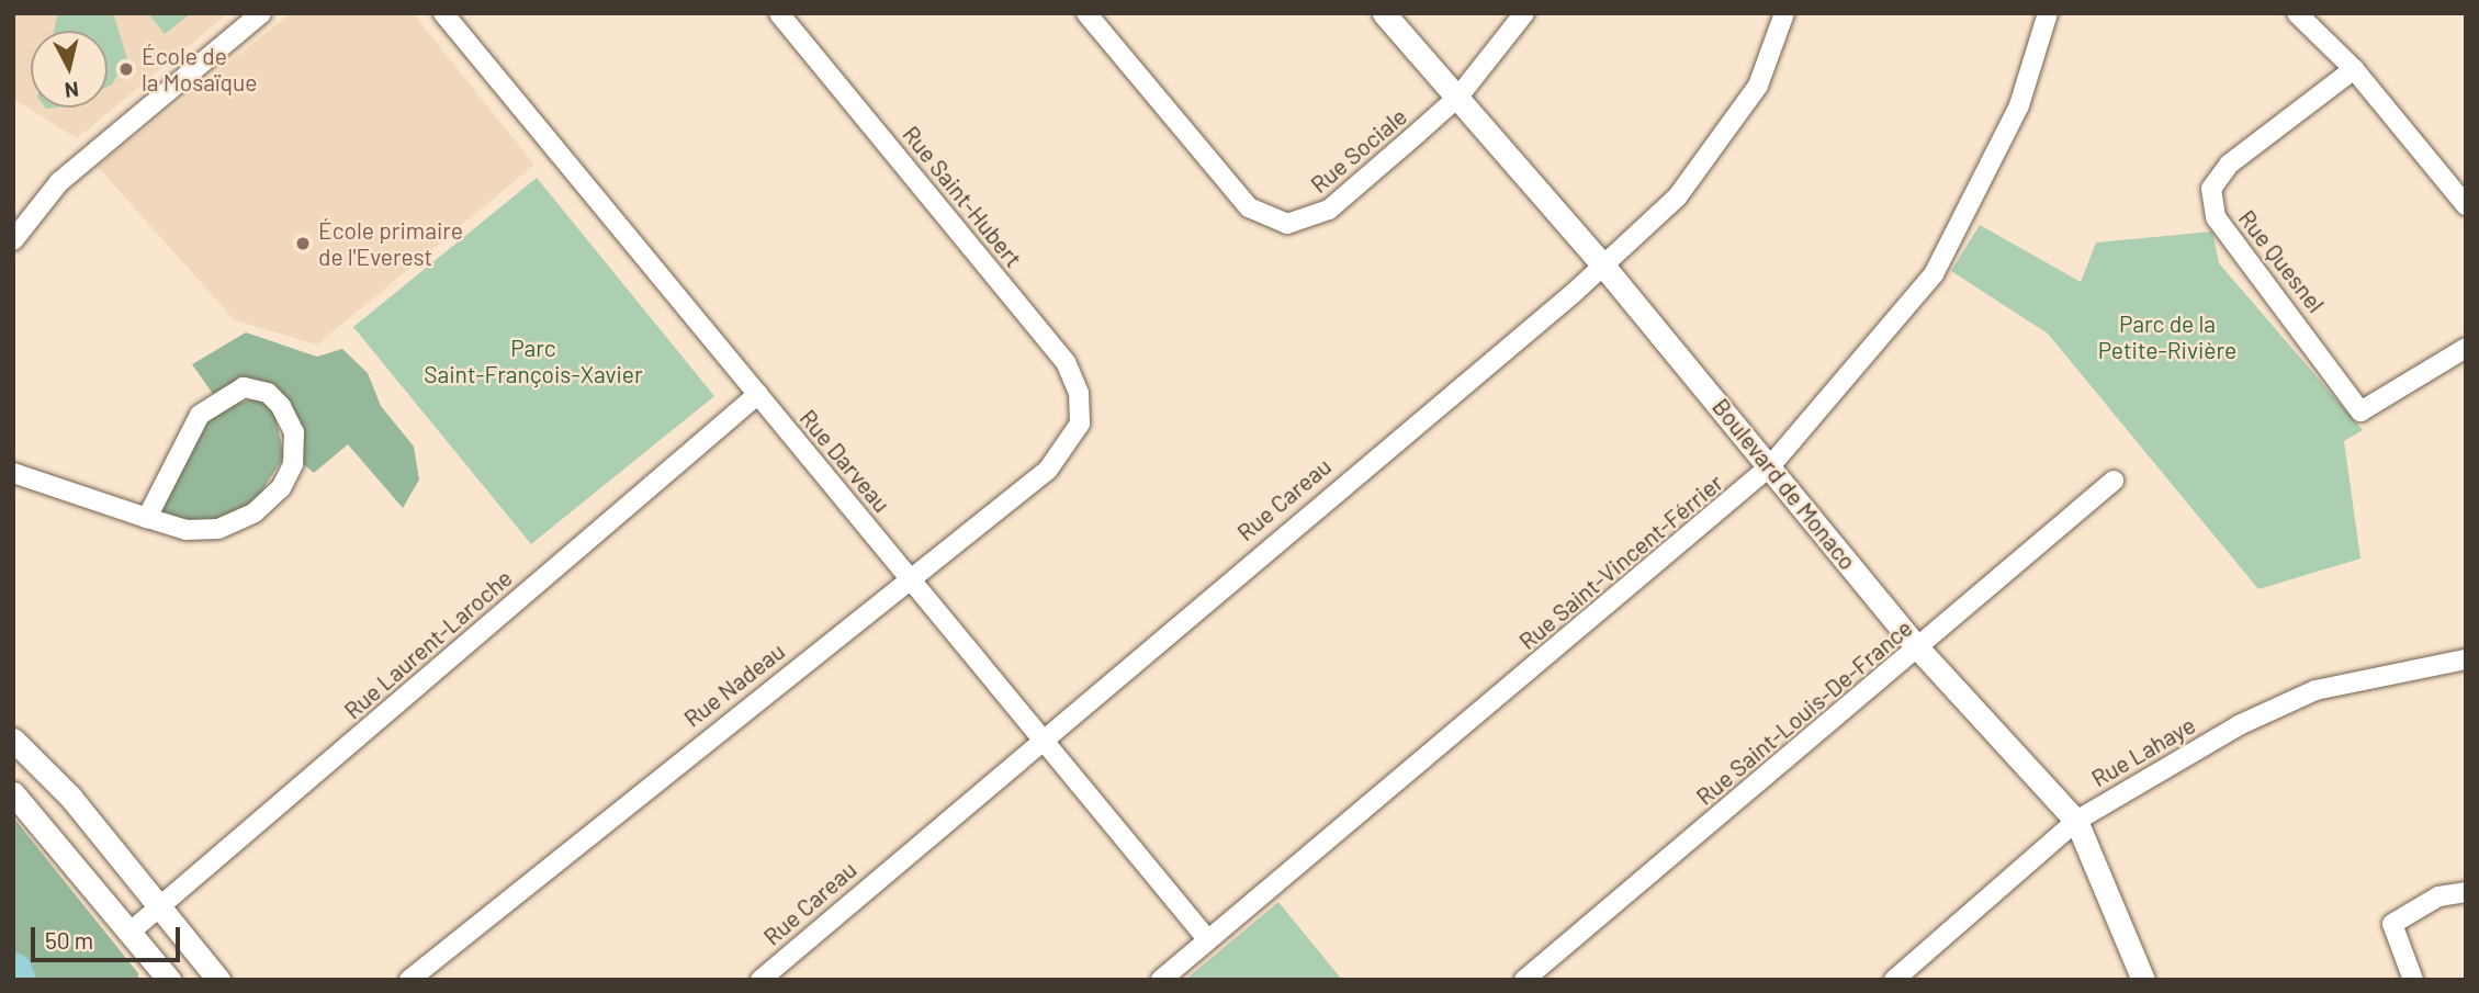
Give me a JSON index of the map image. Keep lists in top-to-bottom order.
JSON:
{
  "streets": {
    "street": [
      "Rue Sociale",
      "Rue Saint-Hubert",
      "Rue Quesnel",
      "Rue Darveau",
      "Boulevard de Monaco",
      "Rue Careau",
      "Rue Saint-Vincent-Férrier",
      "Rue Laurent-Laroche",
      "Rue Nadeau",
      "Rue Saint-Louis-De-France",
      "Rue Lahaye"
    ]
  },
  "crossings": [
    ["Rue Sociale", "Boulevard de Monaco"],
    ["Rue Saint-Hubert", "Rue Nadeau"],
    ["Rue Darveau", "Rue Careau"],
    ["Rue Darveau", "Rue Saint-Vincent-Férrier"],
    ["Rue Darveau", "Rue Laurent-Laroche"],
    ["Rue Darveau", "Rue Nadeau"],
    ["Boulevard de Monaco", "Rue Careau"],
    ["Boulevard de Monaco", "Rue Saint-Vincent-Férrier"],
    ["Boulevard de Monaco", "Rue Saint-Louis-De-France"],
    ["Boulevard de Monaco", "Rue Lahaye"]
  ],
  "parks": ["Parc de la Petite-Rivière", "Parc Saint-François-Xavier"],
  "places": ["École de la Mosaïque", "École primaire de l'Everest"],
  "scale_bar": "50 m",
  "north": "bottom"
}
